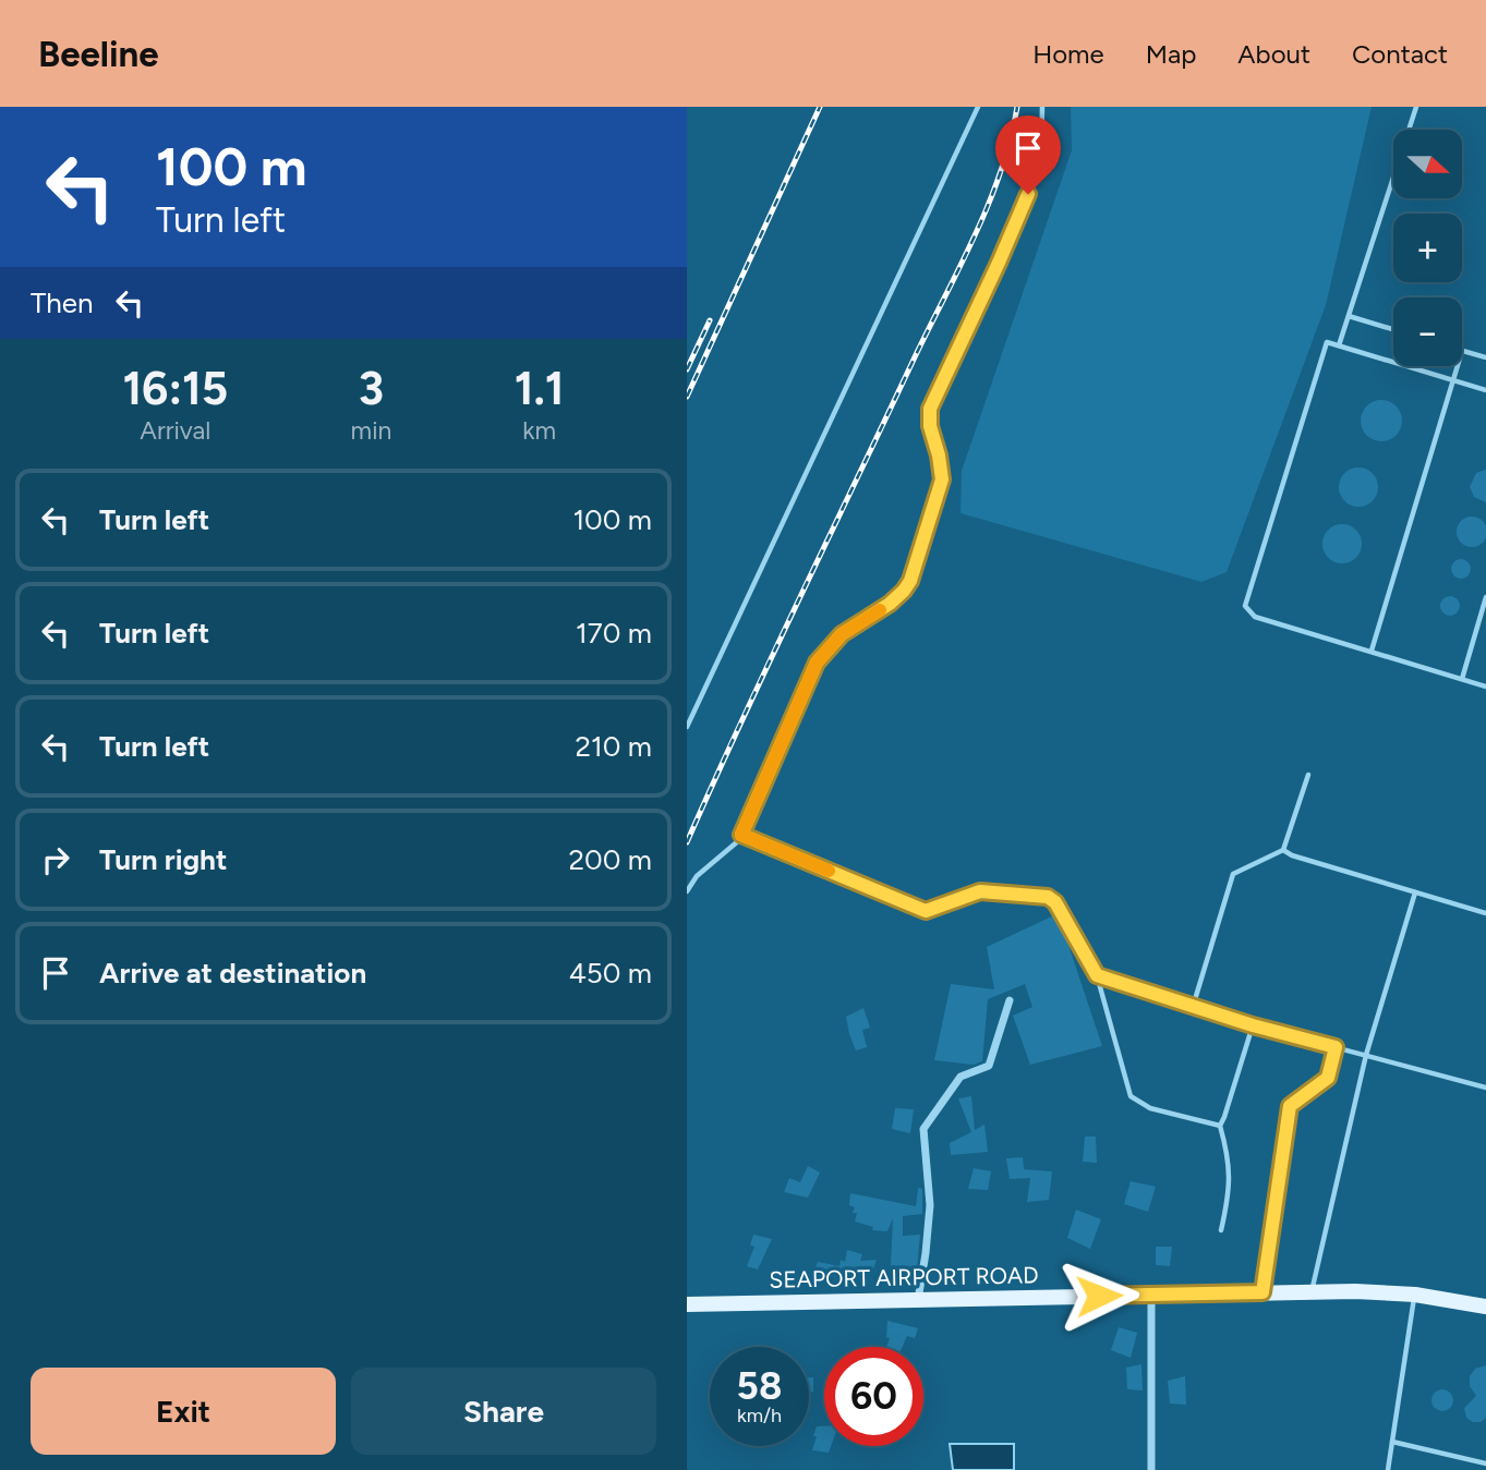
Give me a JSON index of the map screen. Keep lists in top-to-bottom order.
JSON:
{
  "streets": {
    "main road": ["SEAPORT AIRPORT ROAD"]
  },
  "north": "right",
  "page": {
    "header": "Beeline",
    "nav": [
      "Home",
      "Map",
      "About",
      "Contact"
    ],
    "turn": ["100 m", "Turn left"],
    "map_buttons": ["+", "−"],
    "then": "Then",
    "eta": [
      "16:15",
      "Arrival",
      "3",
      "min",
      "1.1",
      "km"
    ],
    "list": [
      {
        "name": "Turn left",
        "value": "100 m"
      },
      {
        "name": "Turn left",
        "value": "170 m"
      },
      {
        "name": "Turn left",
        "value": "210 m"
      },
      {
        "name": "Turn right",
        "value": "200 m"
      },
      {
        "name": "Arrive at destination",
        "value": "450 m"
      }
    ],
    "speed": "58 km/h",
    "limit": "60",
    "buttons": ["Exit", "Share"]
  }
}
